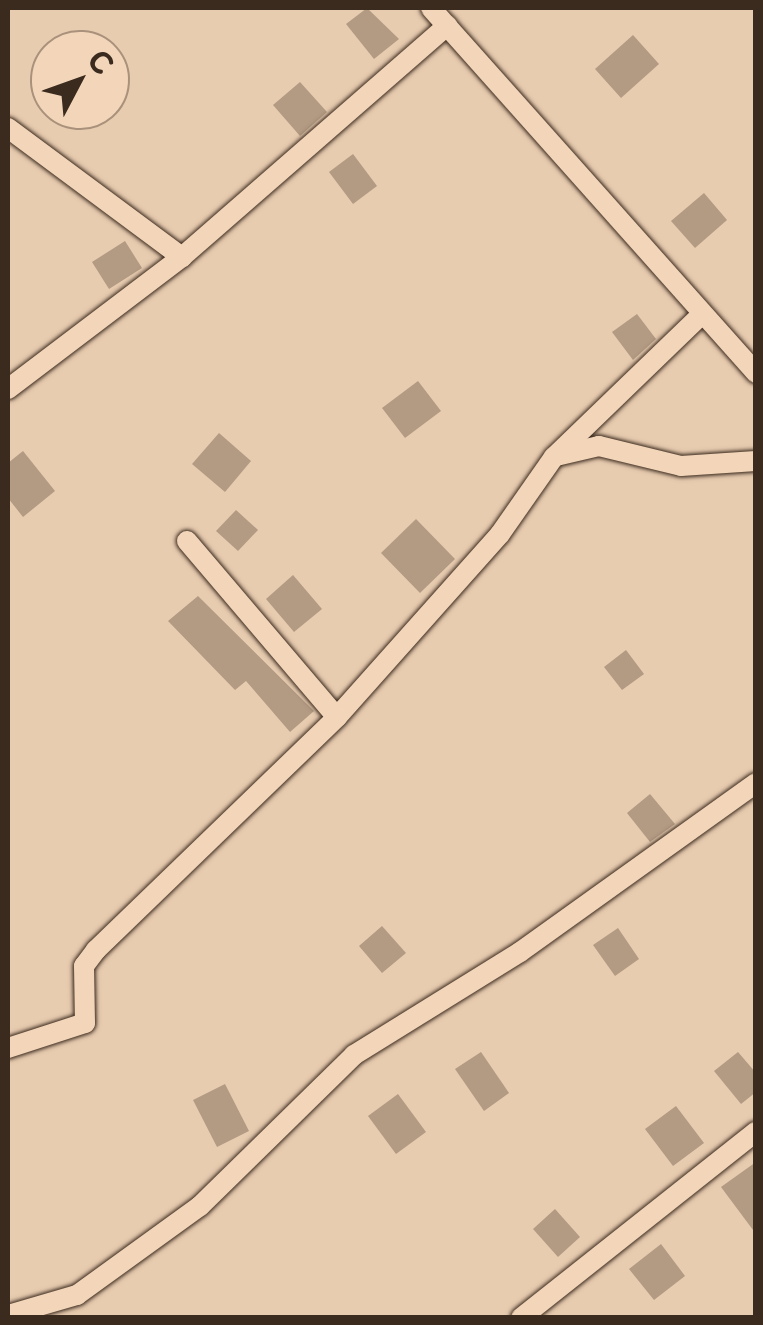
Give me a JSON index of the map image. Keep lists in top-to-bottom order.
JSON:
{
  "north": "top right"
}
